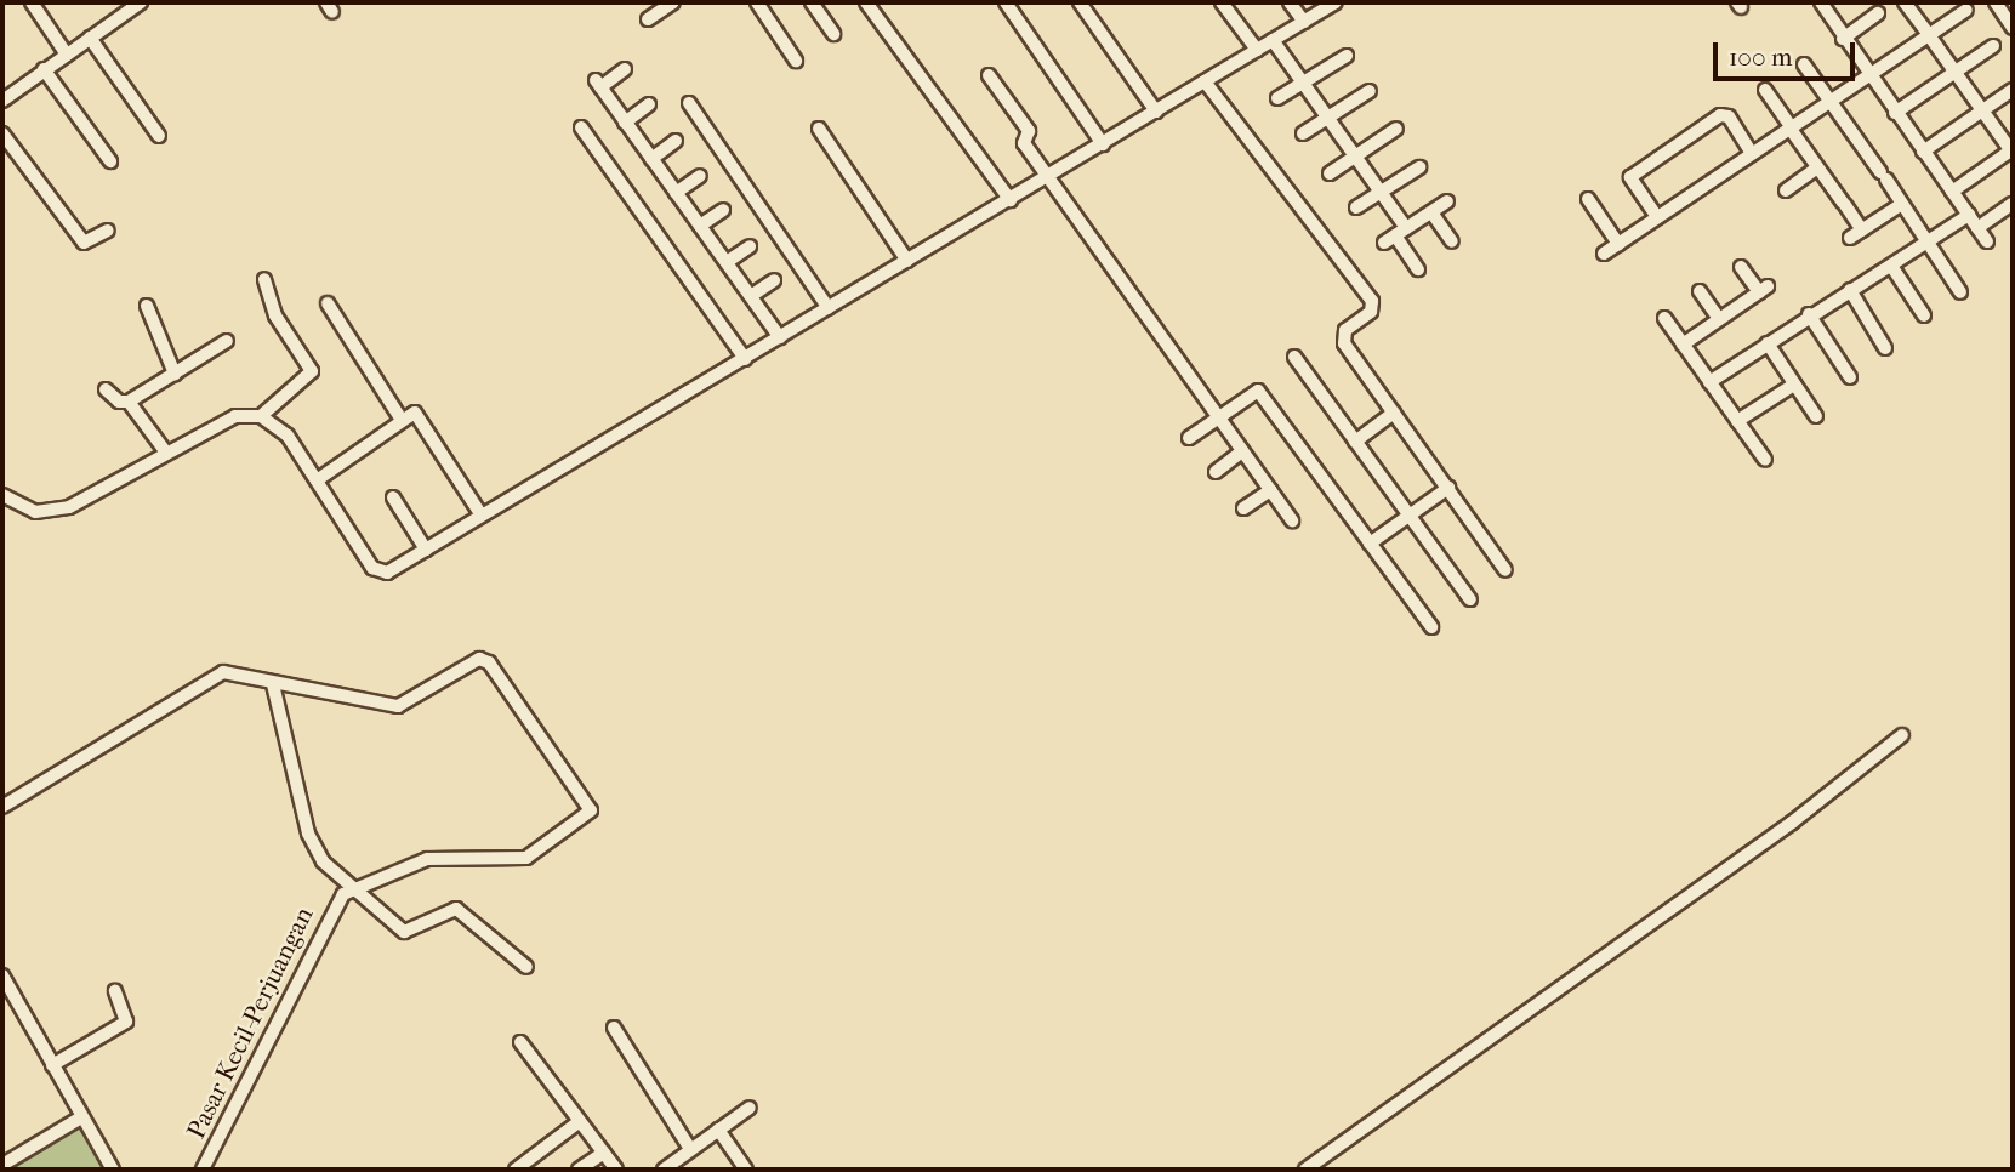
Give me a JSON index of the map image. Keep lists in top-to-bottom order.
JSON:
{
  "streets": {
    "street": ["Pasar Kecil-Perjuangan"]
  },
  "scale_bar": "100 m"
}
